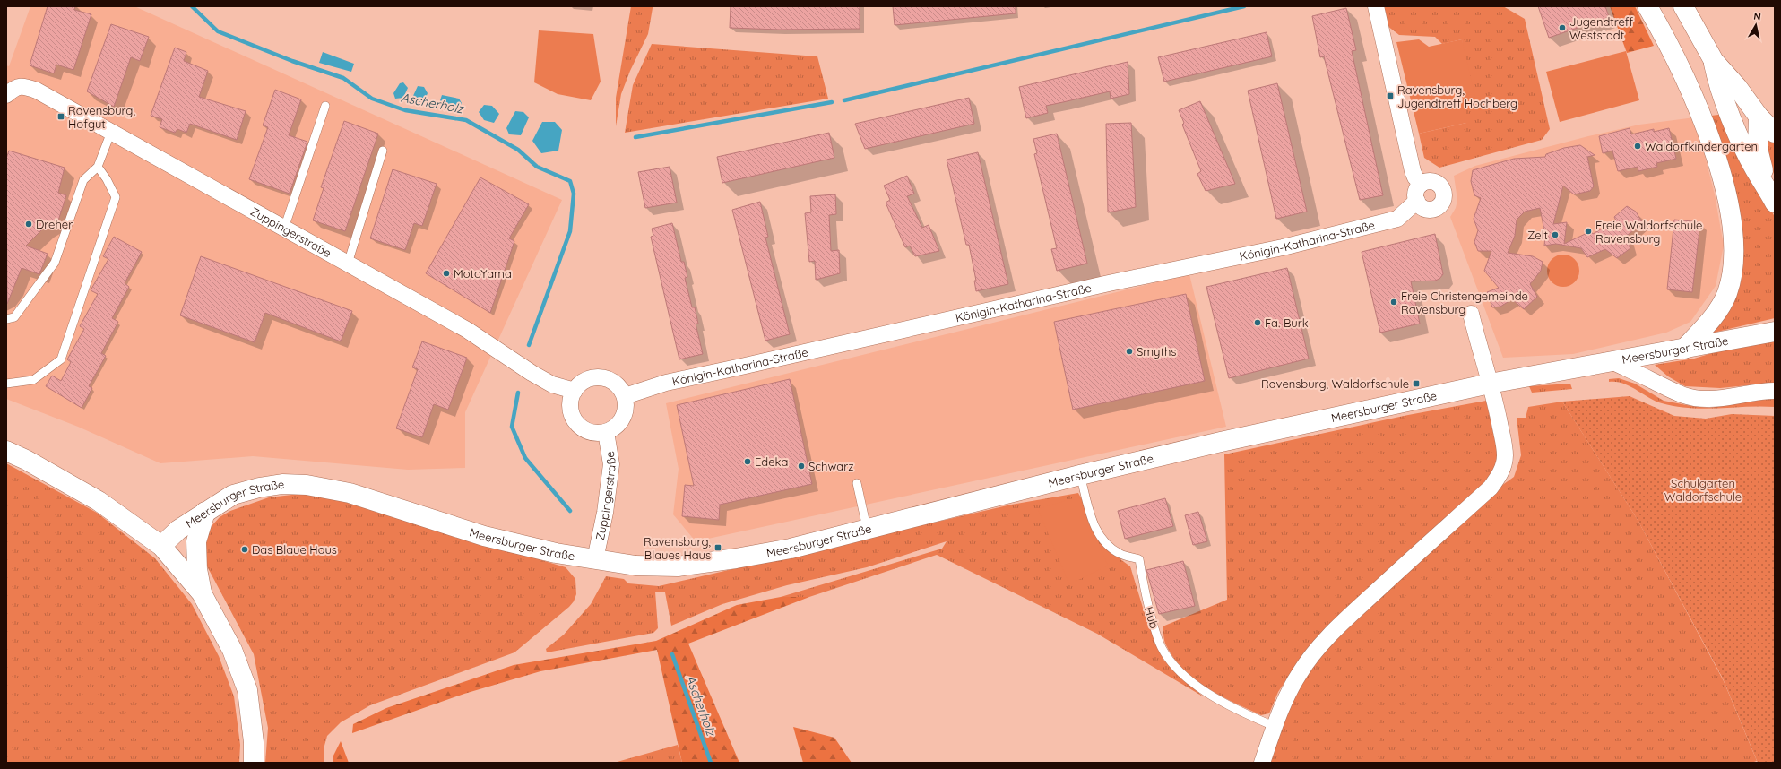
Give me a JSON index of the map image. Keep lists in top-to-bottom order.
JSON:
{
  "streets": {
    "street": ["Zuppingerstraße", "Königin-Katharina-Straße", "Meersburger Straße"],
    "lane": ["Hub"]
  },
  "crossings": [
    ["Zuppingerstraße", "Königin-Katharina-Straße"],
    ["Zuppingerstraße", "Meersburger Straße"],
    ["Meersburger Straße", "Hub"]
  ],
  "water": ["Ascherholz"],
  "parks": ["Schulgarten Waldorfschule"],
  "places": {
    "other": [
      "Jugendtreff Weststadt",
      "Waldorfkindergarten",
      "Dreher",
      "Freie Waldorfschule Ravensburg",
      "Zelt",
      "MotoYama",
      "Freie Christengemeinde Ravensburg",
      "Fa. Burk",
      "Smyths",
      "Edeka",
      "Schwarz",
      "Das Blaue Haus"
    ],
    "transit": [
      "Ravensburg, Jugendtreff Hochberg",
      "Ravensburg, Hofgut",
      "Ravensburg, Waldorfschule",
      "Ravensburg, Blaues Haus"
    ]
  },
  "north": "top"
}
